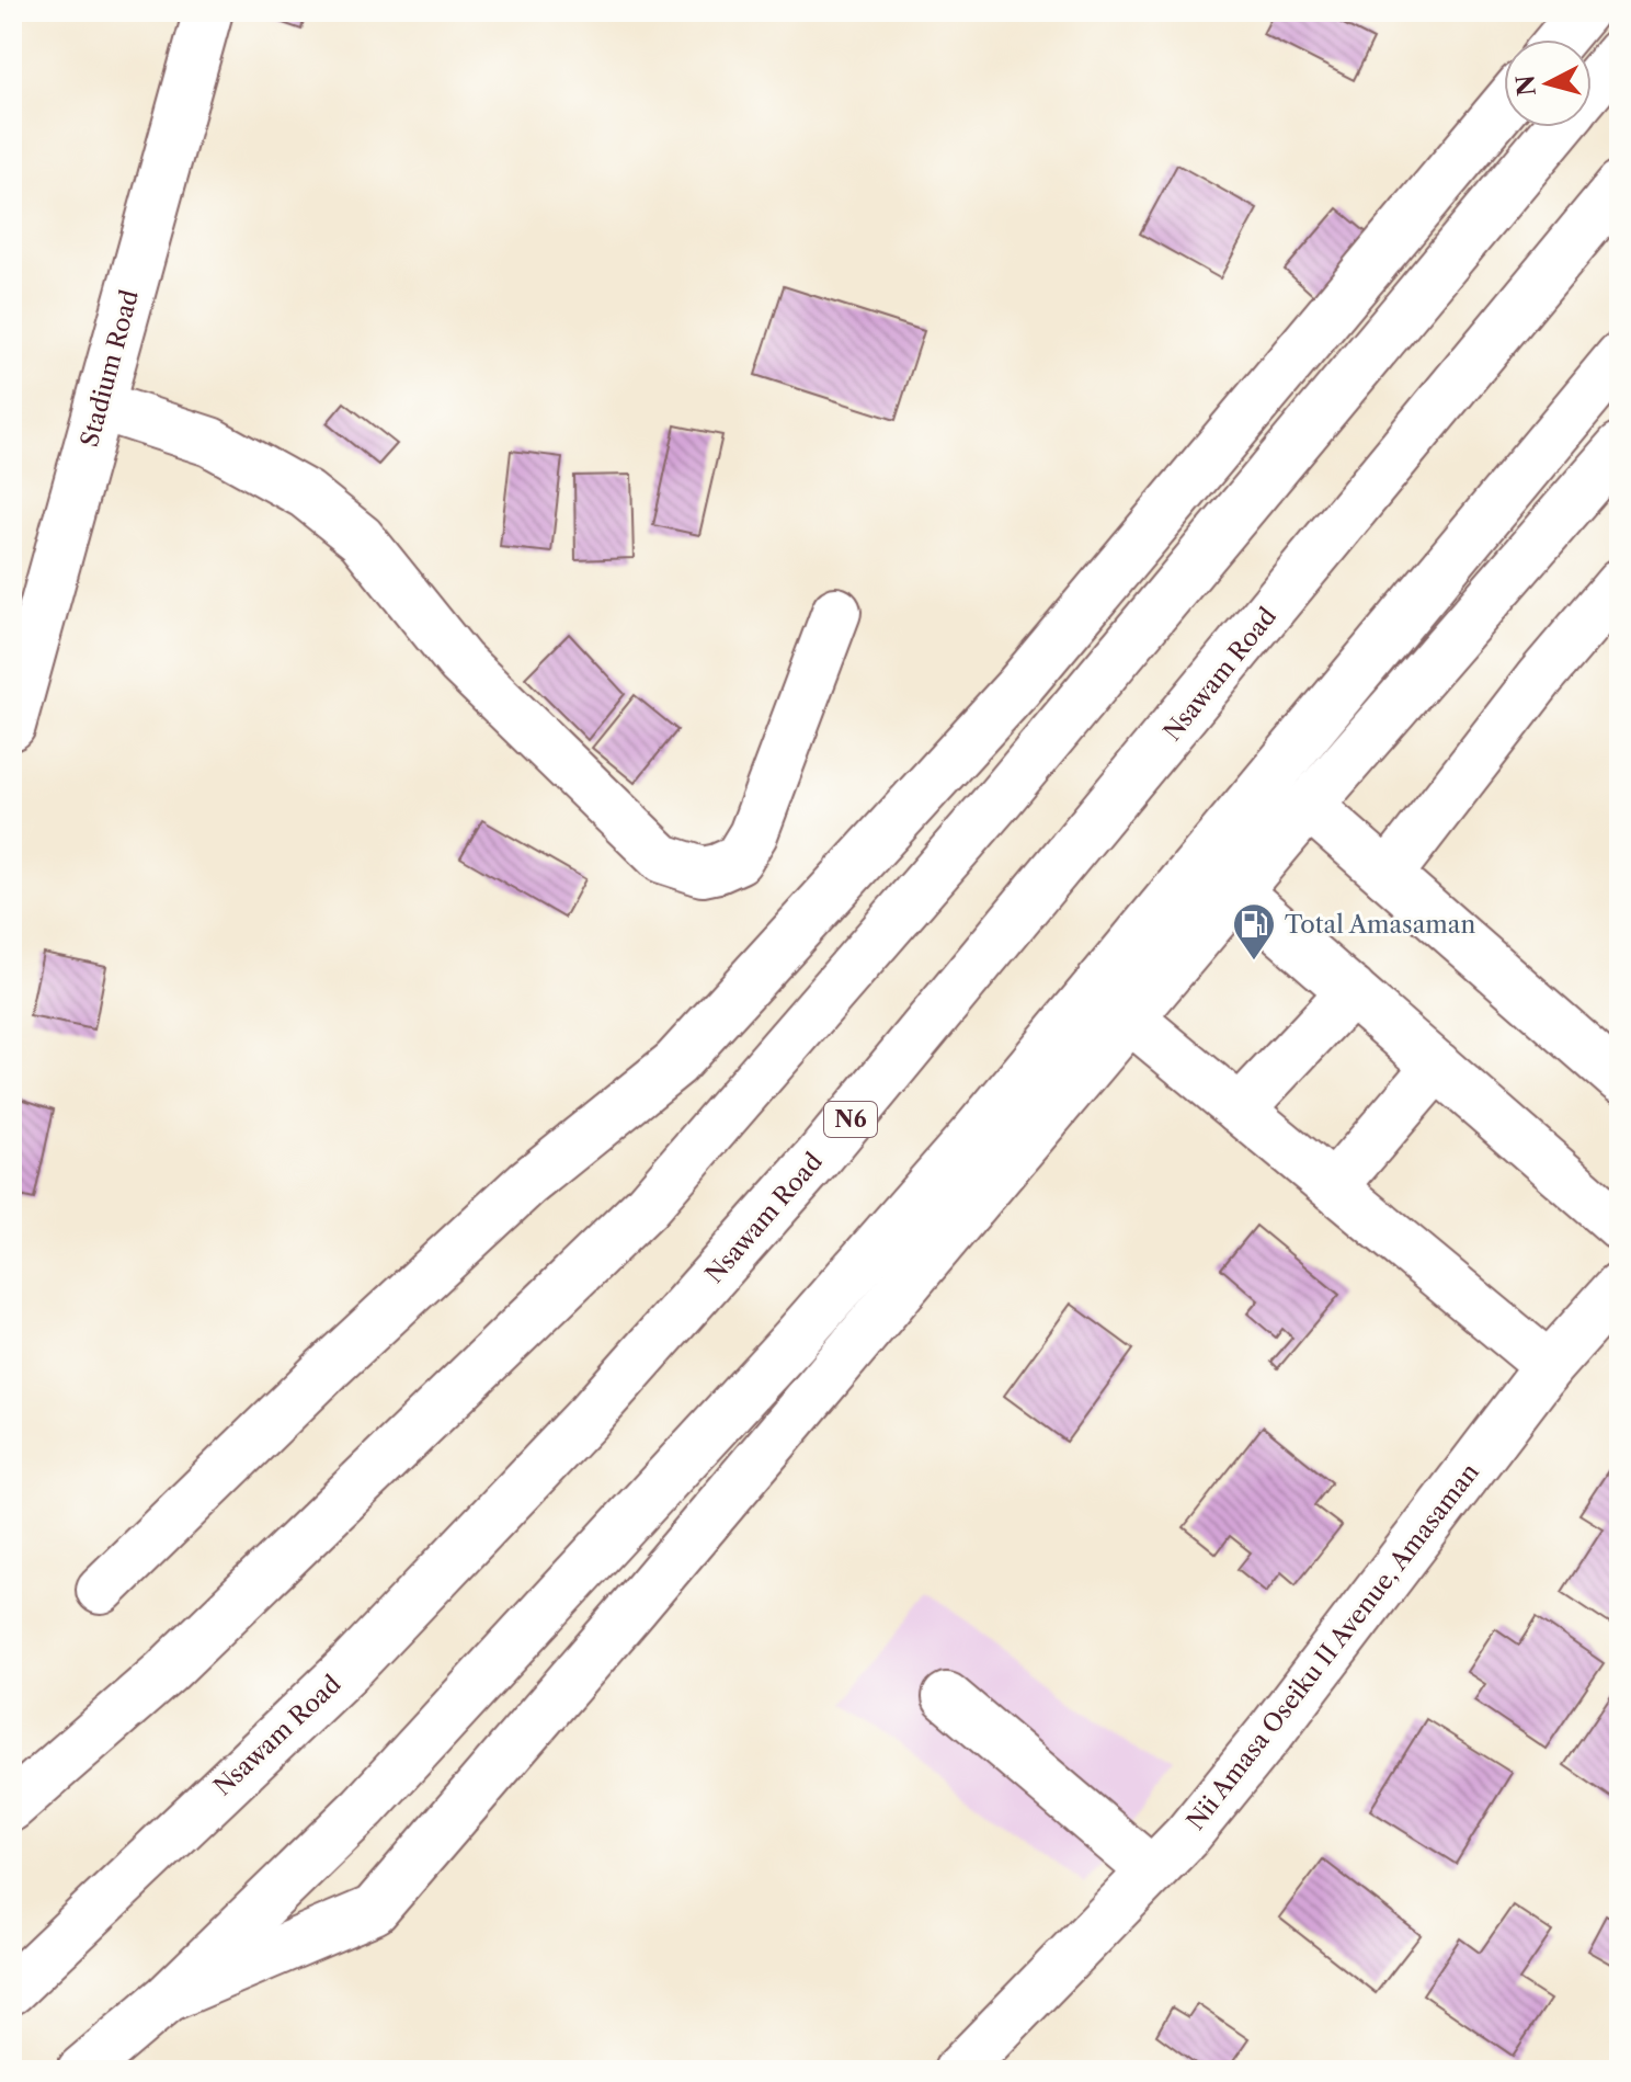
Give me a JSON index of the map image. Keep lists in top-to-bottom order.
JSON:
{
  "streets": {
    "main road": [
      "Stadium Road",
      "Nsawam Road",
      "N6",
      "Nii Amasa Oseiku II Avenue, Amasaman"
    ]
  },
  "places": {
    "fuel station": ["Total Amasaman"]
  },
  "north": "left"
}
